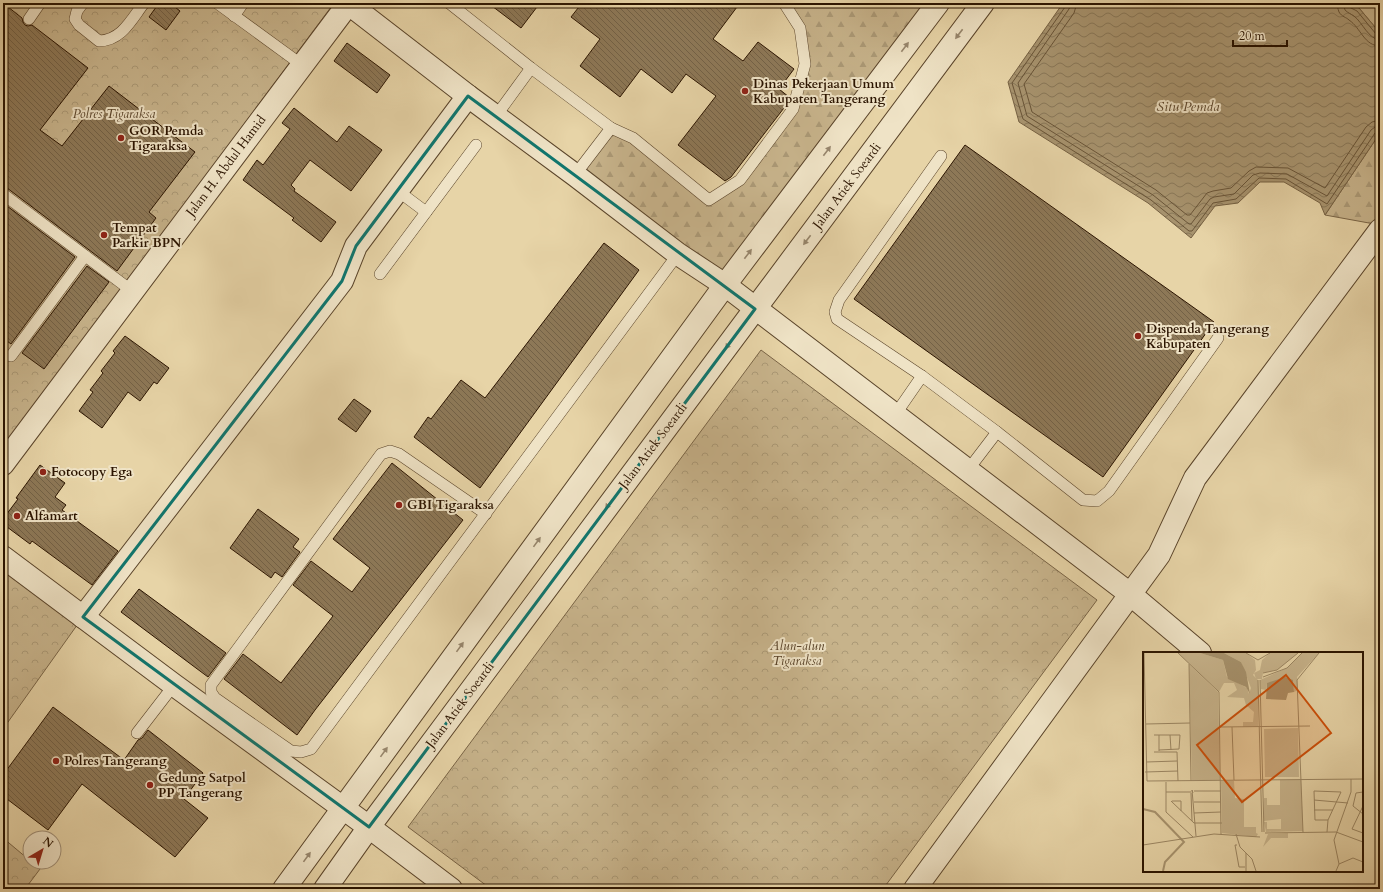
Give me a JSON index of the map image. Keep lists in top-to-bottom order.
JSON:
{
  "streets": {
    "street": ["Jalan H. Abdul Hamid", "Jalan Atiek Soeardi"]
  },
  "water": ["Situ Pemda"],
  "parks": ["Polres Tigaraksa", "Alun-alun Tigaraksa"],
  "places": [
    "Dinas Pekerjaan Umum Kabupaten Tangerang",
    "GOR Pemda Tigaraksa",
    "Tempat Parkir BPN",
    "Dispenda Tangerang Kabupaten",
    "Fotocopy Ega",
    "GBI Tigaraksa",
    "Alfamart",
    "Polres Tangerang",
    "Gedung Satpol PP Tangerang"
  ],
  "scale_bar": "20 m",
  "north": "top right"
}
